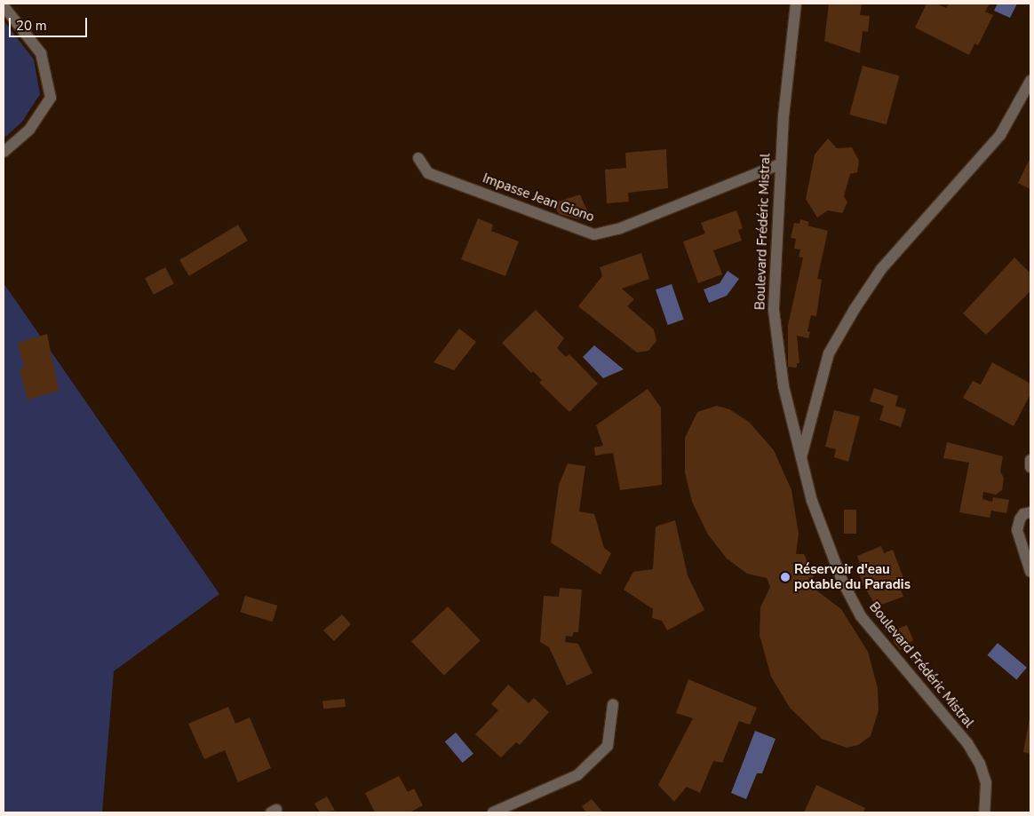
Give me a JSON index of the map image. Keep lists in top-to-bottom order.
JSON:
{
  "streets": {
    "street": ["Impasse Jean Giono", "Boulevard Frédéric Mistral"]
  },
  "crossings": [
    ["Impasse Jean Giono", "Boulevard Frédéric Mistral"]
  ],
  "places": ["Réservoir d'eau potable du Paradis"],
  "scale_bar": "20 m"
}
